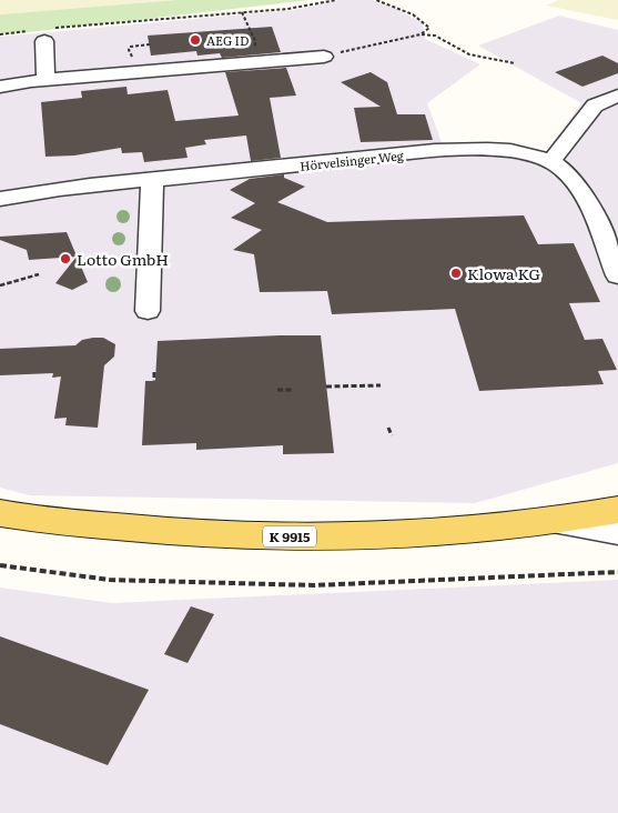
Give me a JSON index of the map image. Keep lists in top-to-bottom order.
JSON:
{
  "streets": {
    "main road": ["K 9915"],
    "street": ["Hörvelsinger Weg"]
  },
  "places": ["AEG ID", "Lotto GmbH", "Klowa KG"]
}
